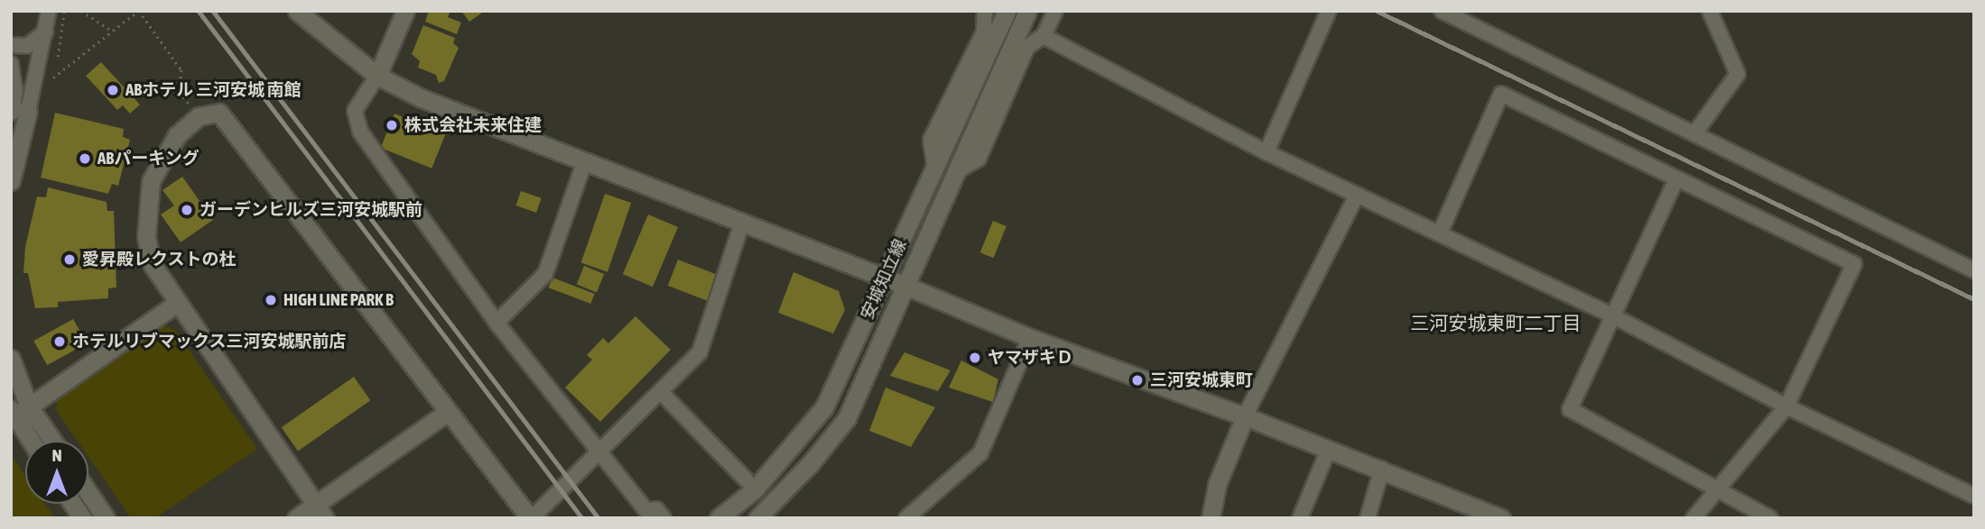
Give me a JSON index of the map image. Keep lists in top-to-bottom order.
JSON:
{
  "streets": {
    "street": ["安城知立線"]
  },
  "districts": ["三河安城東町二丁目"],
  "places": [
    "ABホテル 三河安城 南館",
    "株式会社未来住建",
    "ABパーキング",
    "ガーデンヒルズ三河安城駅前",
    "愛昇殿レクストの杜",
    "HIGH LINE PARK B",
    "ホテルリブマックス三河安城駅前店",
    "ヤマザキＤ",
    "三河安城東町"
  ],
  "north": "top"
}
